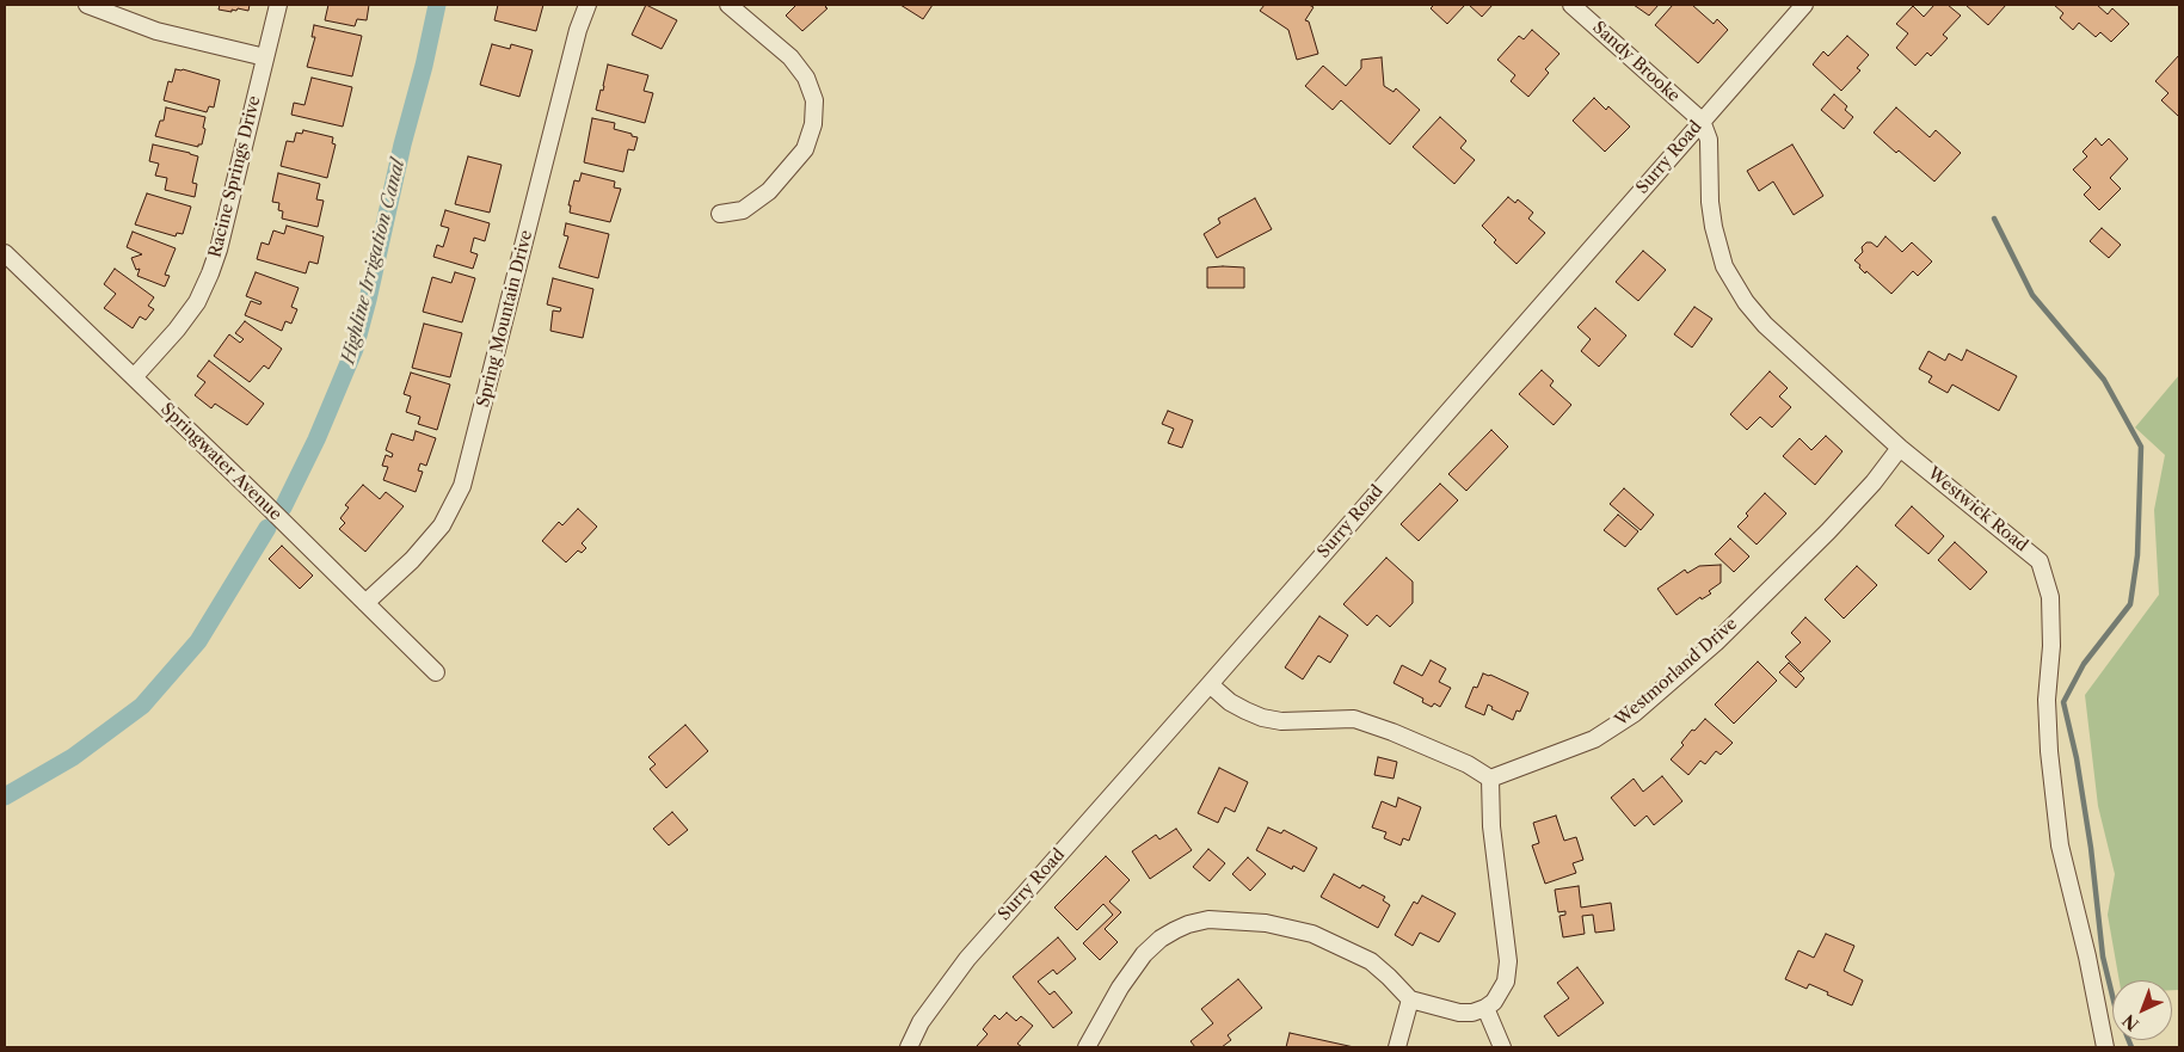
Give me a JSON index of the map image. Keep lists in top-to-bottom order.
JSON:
{
  "streets": {
    "street": [
      "Sandy Brooke",
      "Surry Road",
      "Racine Springs Drive",
      "Spring Mountain Drive",
      "Springwater Avenue",
      "Westwick Road",
      "Westmorland Drive"
    ]
  },
  "crossings": [
    ["Sandy Brooke", "Surry Road"],
    ["Sandy Brooke", "Westwick Road"],
    ["Surry Road", "Westwick Road"],
    ["Racine Springs Drive", "Springwater Avenue"],
    ["Spring Mountain Drive", "Springwater Avenue"],
    ["Westwick Road", "Westmorland Drive"]
  ],
  "water": ["Highline Irrigation Canal"],
  "north": "bottom left"
}
